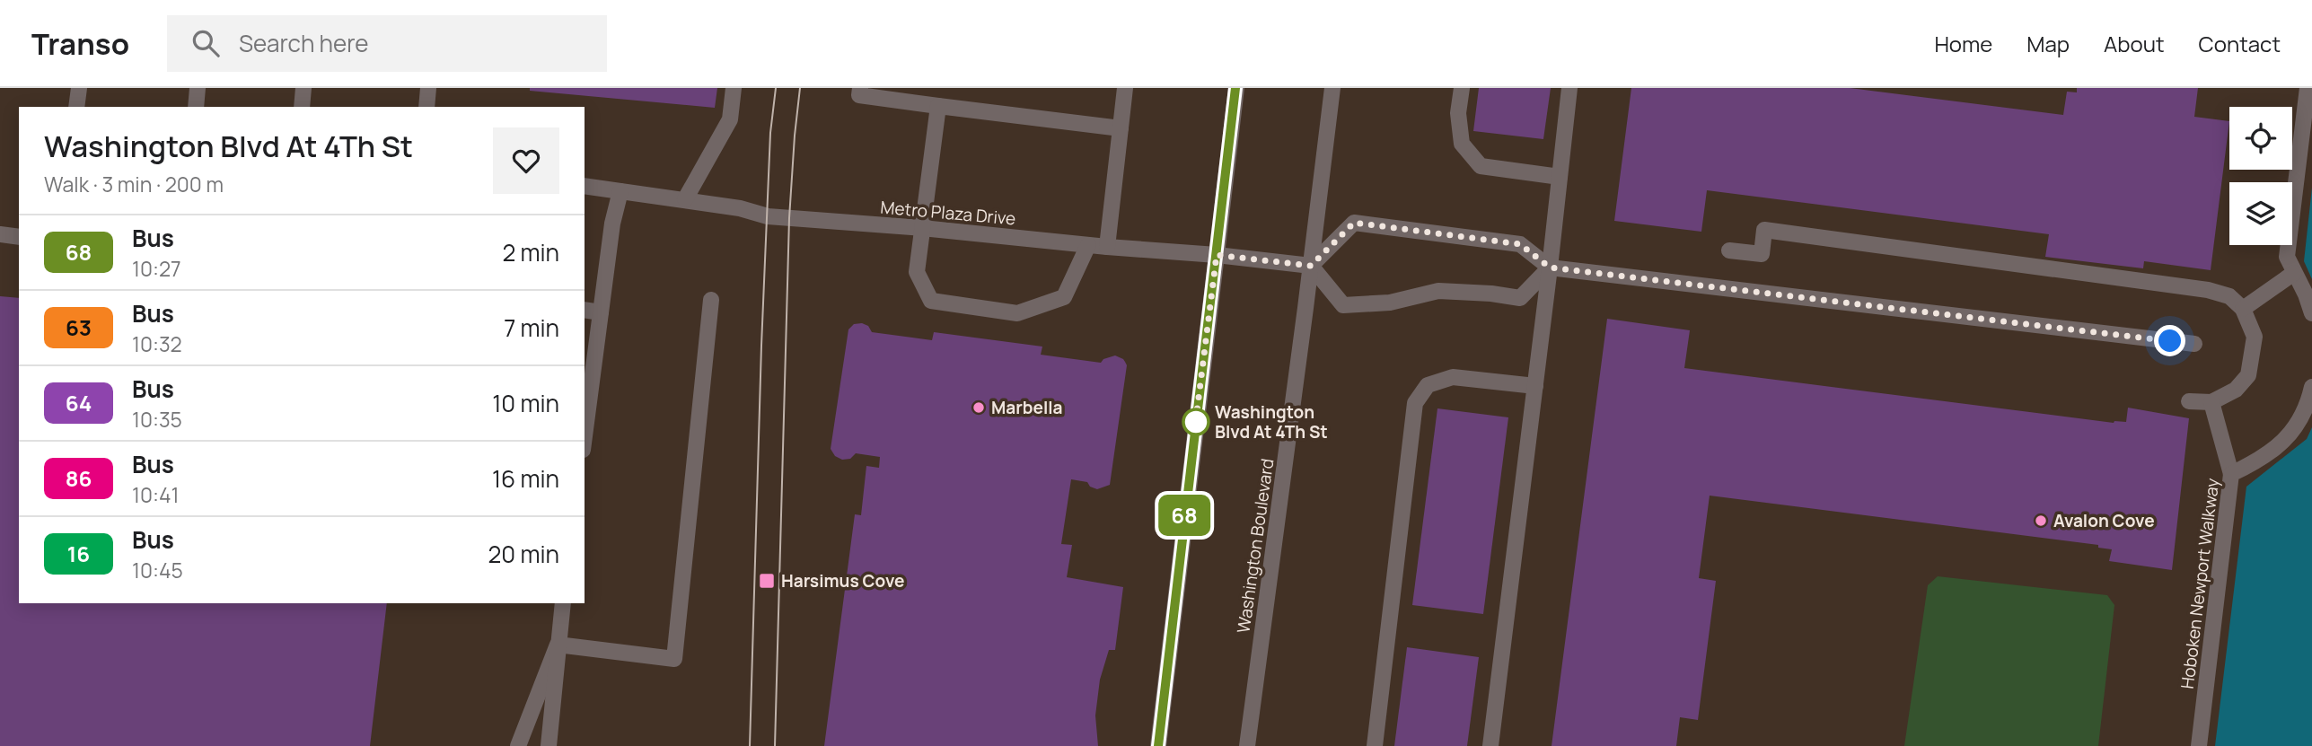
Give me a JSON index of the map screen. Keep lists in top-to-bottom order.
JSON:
{
  "streets": {
    "street": ["Metro Plaza Drive", "Washington Boulevard", "Hoboken Newport Walkway"]
  },
  "crossings": [
    ["Metro Plaza Drive", "Washington Boulevard"]
  ],
  "places": {
    "other": ["Marbella", "Washington Blvd At 4Th St", "Avalon Cove"],
    "transit": ["Harsimus Cove"]
  },
  "lines": ["bus line 68"],
  "page": {
    "header": "Transo",
    "search": "Search here",
    "nav": [
      "Home",
      "Map",
      "About",
      "Contact"
    ],
    "on_map": "68",
    "heading": ["Washington Blvd At 4Th St", "Walk · 3 min · 200 m"],
    "list": [
      {
        "mark": "68",
        "name": "Bus",
        "note": "10:27",
        "value": "2 min"
      },
      {
        "mark": "63",
        "name": "Bus",
        "note": "10:32",
        "value": "7 min"
      },
      {
        "mark": "64",
        "name": "Bus",
        "note": "10:35",
        "value": "10 min"
      },
      {
        "mark": "86",
        "name": "Bus",
        "note": "10:41",
        "value": "16 min"
      },
      {
        "mark": "16",
        "name": "Bus",
        "note": "10:45",
        "value": "20 min"
      }
    ]
  }
}
